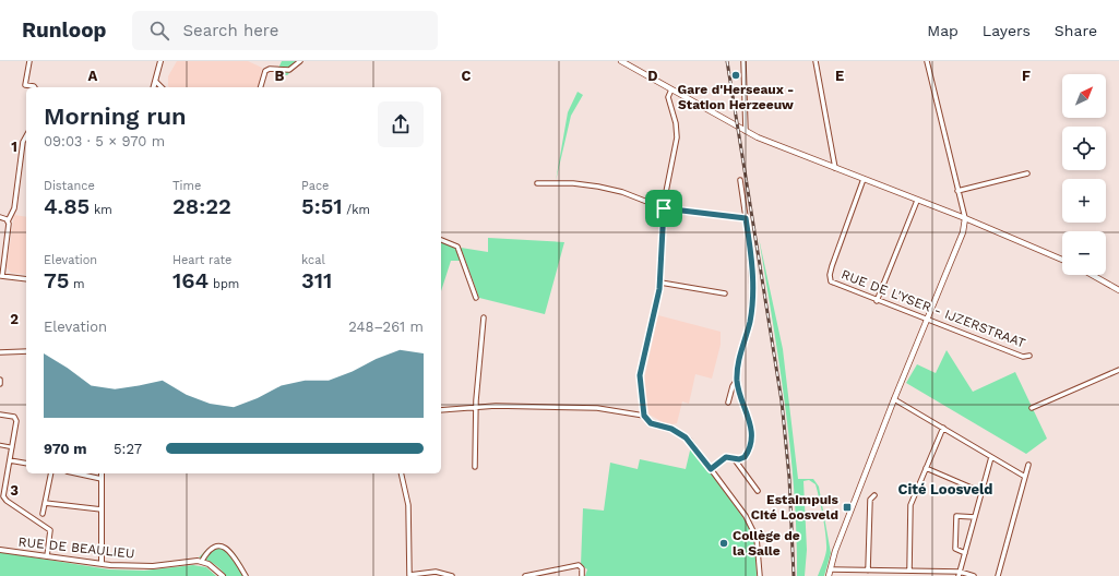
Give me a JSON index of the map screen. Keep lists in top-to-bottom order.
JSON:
{
  "streets": {
    "street": ["RUE DE L'YSER - IJZERSTRAAT", "RUE DE BEAULIEU"]
  },
  "districts": ["Cité Loosveld"],
  "places": {
    "other": ["Gare d'Herseaux - Station Herzeeuw", "Collège de la Salle"],
    "transit": ["Estaimpuis Cité Loosveld"]
  },
  "north": "top right",
  "page": {
    "header": "Runloop",
    "search": "Search here",
    "nav": ["Map", "Layers", "Share"],
    "map_buttons": ["+", "−"],
    "heading": ["Morning run", "09:03 · 5 × 970 m"],
    "stats": [
      ["Distance", "4.85 km"],
      ["Time", "28:22"],
      ["Pace", "5:51 /km"],
      ["Elevation", "75 m"],
      ["Heart rate", "164 bpm"],
      ["kcal", "311"]
    ],
    "chart": ["Elevation", "248–261 m"],
    "list": [
      {
        "name": "970 m",
        "note": "5:27"
      }
    ]
  },
  "grid": {
    "columns": [
      "A",
      "B",
      "C",
      "D",
      "E",
      "F"
    ],
    "rows": ["1", "2", "3"]
  }
}
